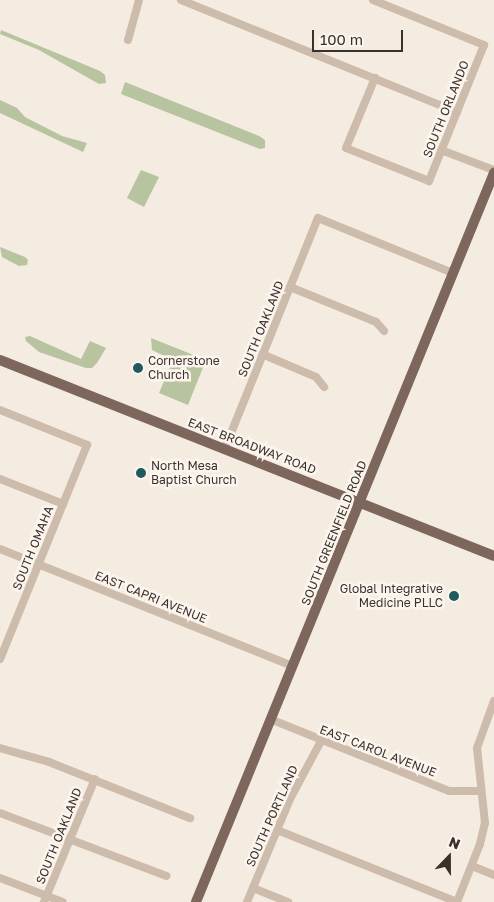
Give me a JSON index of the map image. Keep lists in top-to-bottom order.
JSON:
{
  "streets": {
    "main road": ["EAST BROADWAY ROAD", "SOUTH GREENFIELD ROAD"],
    "street": [
      "SOUTH ORLANDO",
      "SOUTH OAKLAND",
      "SOUTH OMAHA",
      "EAST CAPRI AVENUE",
      "EAST CAROL AVENUE",
      "SOUTH PORTLAND"
    ]
  },
  "crossings": [
    ["SOUTH OAKLAND", "EAST BROADWAY ROAD"],
    ["SOUTH OAKLAND", "SOUTH GREENFIELD ROAD"],
    ["EAST BROADWAY ROAD", "SOUTH GREENFIELD ROAD"],
    ["SOUTH GREENFIELD ROAD", "EAST CAPRI AVENUE"],
    ["SOUTH GREENFIELD ROAD", "EAST CAROL AVENUE"],
    ["SOUTH OMAHA", "EAST CAPRI AVENUE"],
    ["EAST CAROL AVENUE", "SOUTH PORTLAND"]
  ],
  "places": ["Cornerstone Church", "North Mesa Baptist Church", "Global Integrative Medicine PLLC"],
  "scale_bar": "100 m",
  "north": "top"
}
